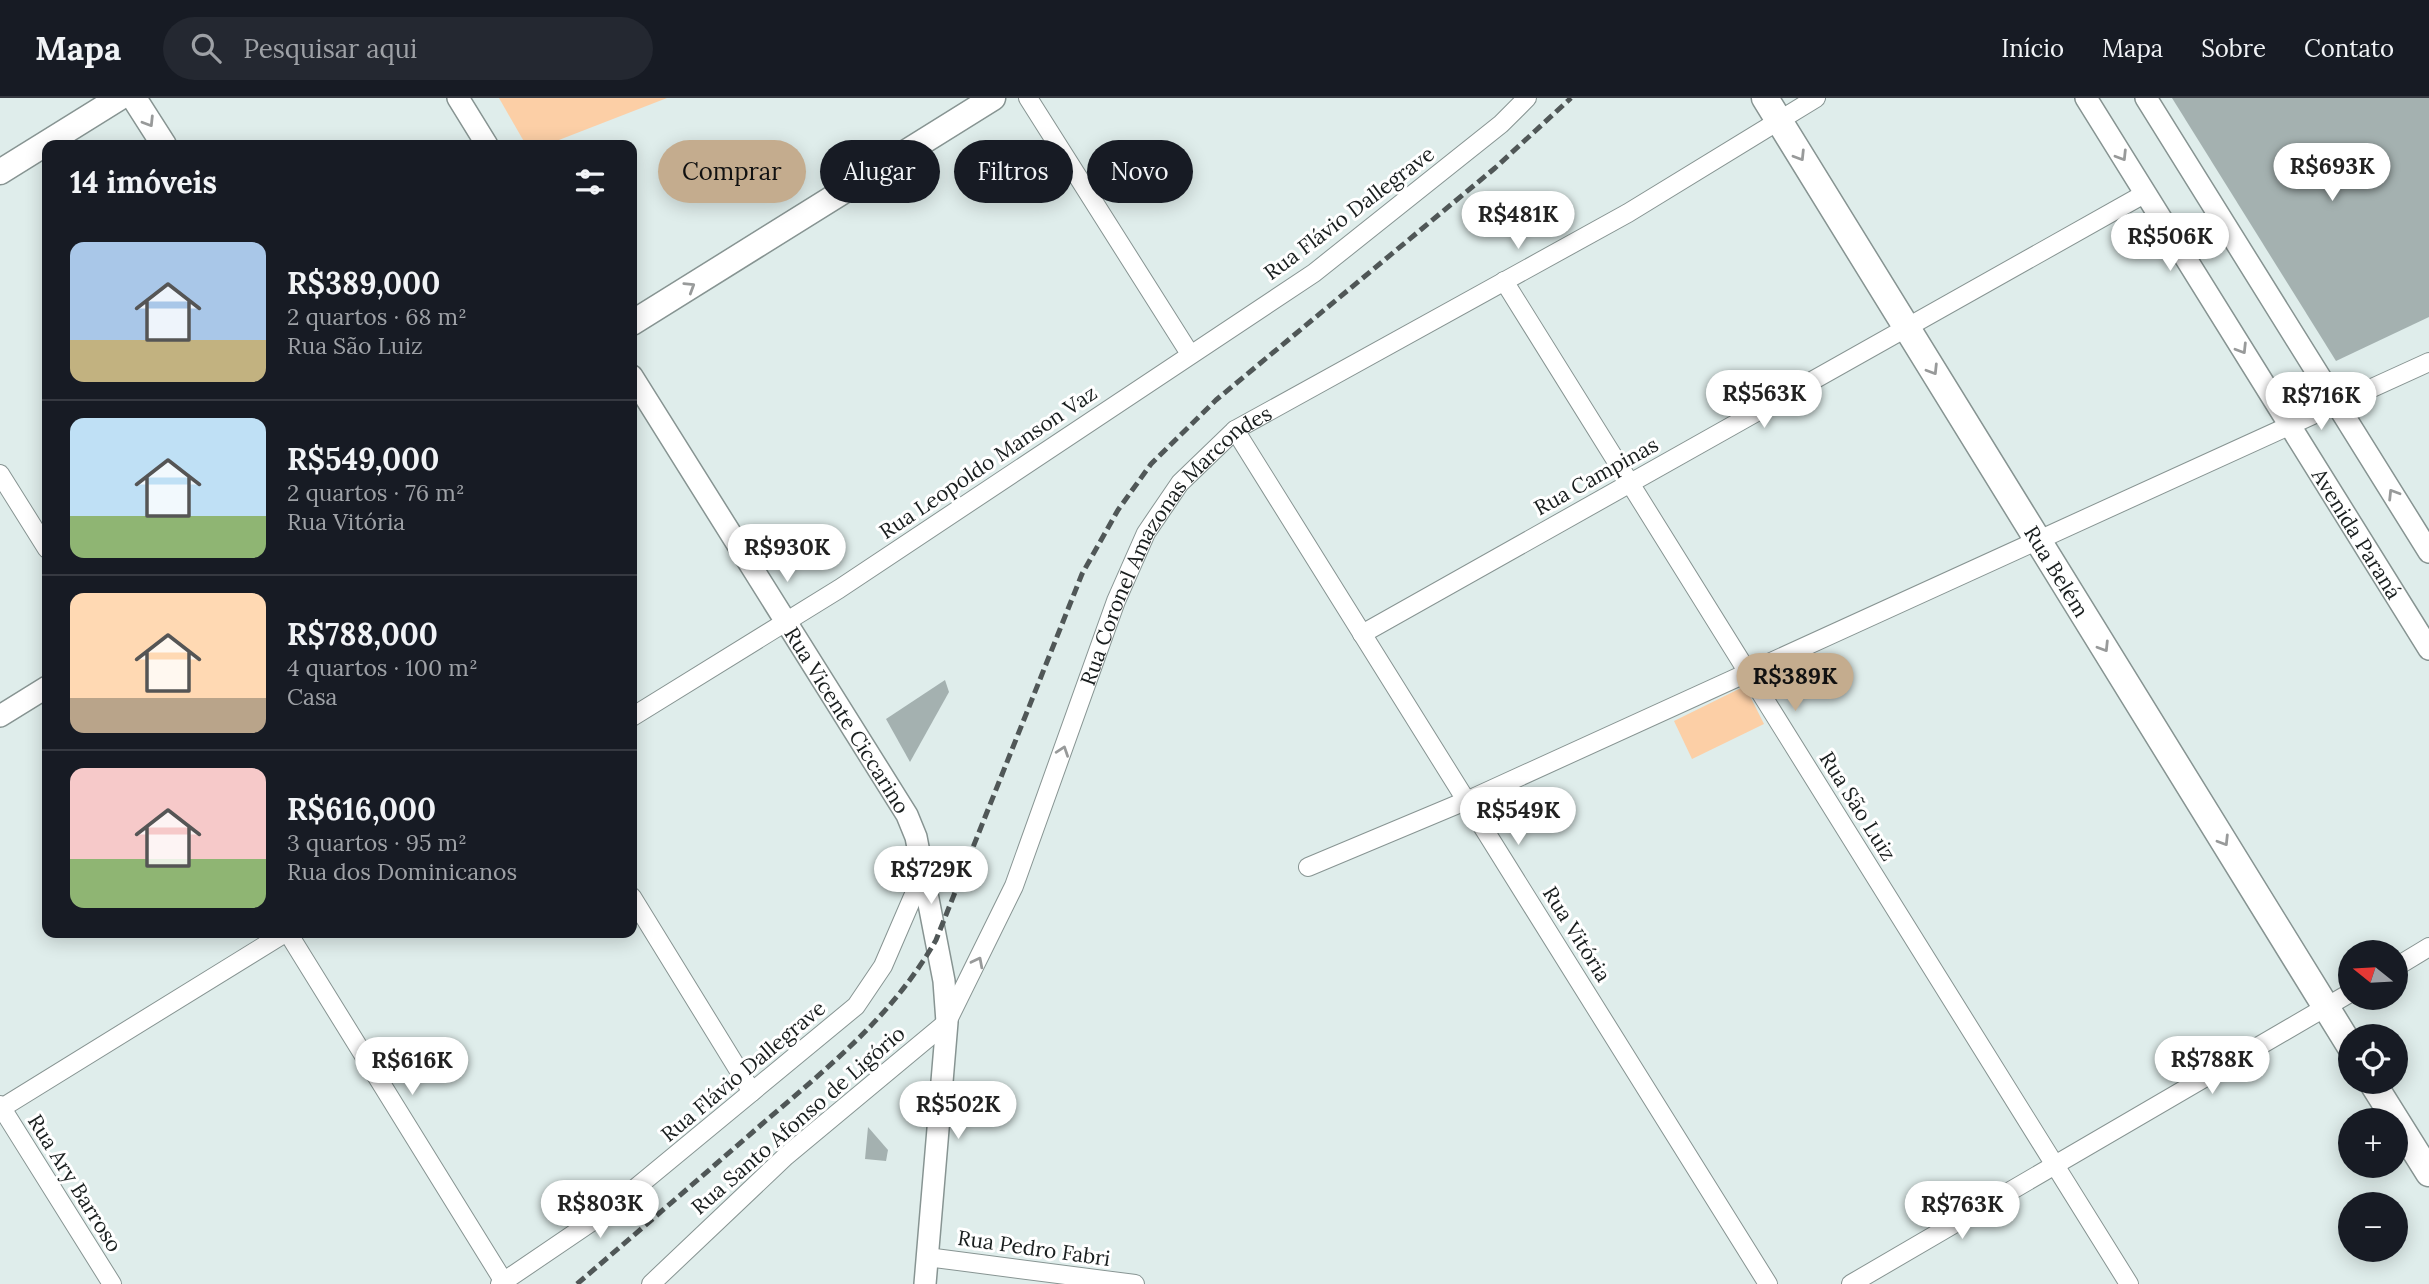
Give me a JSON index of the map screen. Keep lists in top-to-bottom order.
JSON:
{
  "streets": {
    "main road": ["Rua Belém"],
    "street": [
      "Rua Flávio Dallegrave",
      "Rua Leopoldo Manson Vaz",
      "Rua Campinas",
      "Avenida Paraná",
      "Rua Coronel Amazonas Marcondes",
      "Rua Vicente Ciccarino",
      "Rua São Luiz",
      "Rua Vitória",
      "Rua Santo Afonso de Ligório",
      "Rua Ary Barroso",
      "Rua Pedro Fabri"
    ]
  },
  "crossings": [
    ["Rua Flávio Dallegrave", "Rua Leopoldo Manson Vaz"],
    ["Rua Flávio Dallegrave", "Rua Vicente Ciccarino"],
    ["Rua Leopoldo Manson Vaz", "Rua Vicente Ciccarino"],
    ["Rua Campinas", "Avenida Paraná"],
    ["Rua Campinas", "Rua Belém"],
    ["Rua Campinas", "Rua São Luiz"],
    ["Rua Campinas", "Rua Vitória"],
    ["Rua Coronel Amazonas Marcondes", "Rua Belém"],
    ["Rua Coronel Amazonas Marcondes", "Rua Vicente Ciccarino"],
    ["Rua Coronel Amazonas Marcondes", "Rua São Luiz"],
    ["Rua Coronel Amazonas Marcondes", "Rua Vitória"],
    ["Rua Coronel Amazonas Marcondes", "Rua Santo Afonso de Ligório"],
    ["Rua Coronel Amazonas Marcondes", "Rua Pedro Fabri"],
    ["Rua Vicente Ciccarino", "Rua Santo Afonso de Ligório"]
  ],
  "one_way": ["Rua Coronel Amazonas Marcondes", "Rua Belém"],
  "north": "left",
  "page": {
    "header": "Mapa",
    "search": "Pesquisar aqui",
    "nav": [
      "Início",
      "Mapa",
      "Sobre",
      "Contato"
    ],
    "chip": [
      "Comprar",
      "Alugar",
      "Filtros",
      "Novo"
    ],
    "heading": "14 imóveis",
    "price": [
      "R$693K",
      "R$481K",
      "R$506K",
      "R$563K",
      "R$716K",
      "R$930K",
      "R$389K",
      "R$549K",
      "R$729K",
      "R$788K",
      "R$616K",
      "R$502K",
      "R$803K",
      "R$763K"
    ],
    "list": [
      {
        "name": "R$389,000",
        "note": "2 quartos · 68 m² · Rua São Luiz"
      },
      {
        "name": "R$549,000",
        "note": "2 quartos · 76 m² · Rua Vitória"
      },
      {
        "name": "R$788,000",
        "note": "4 quartos · 100 m² · Casa"
      },
      {
        "name": "R$616,000",
        "note": "3 quartos · 95 m² · Rua dos Dominicanos"
      }
    ],
    "map_buttons": ["+", "−"]
  }
}
